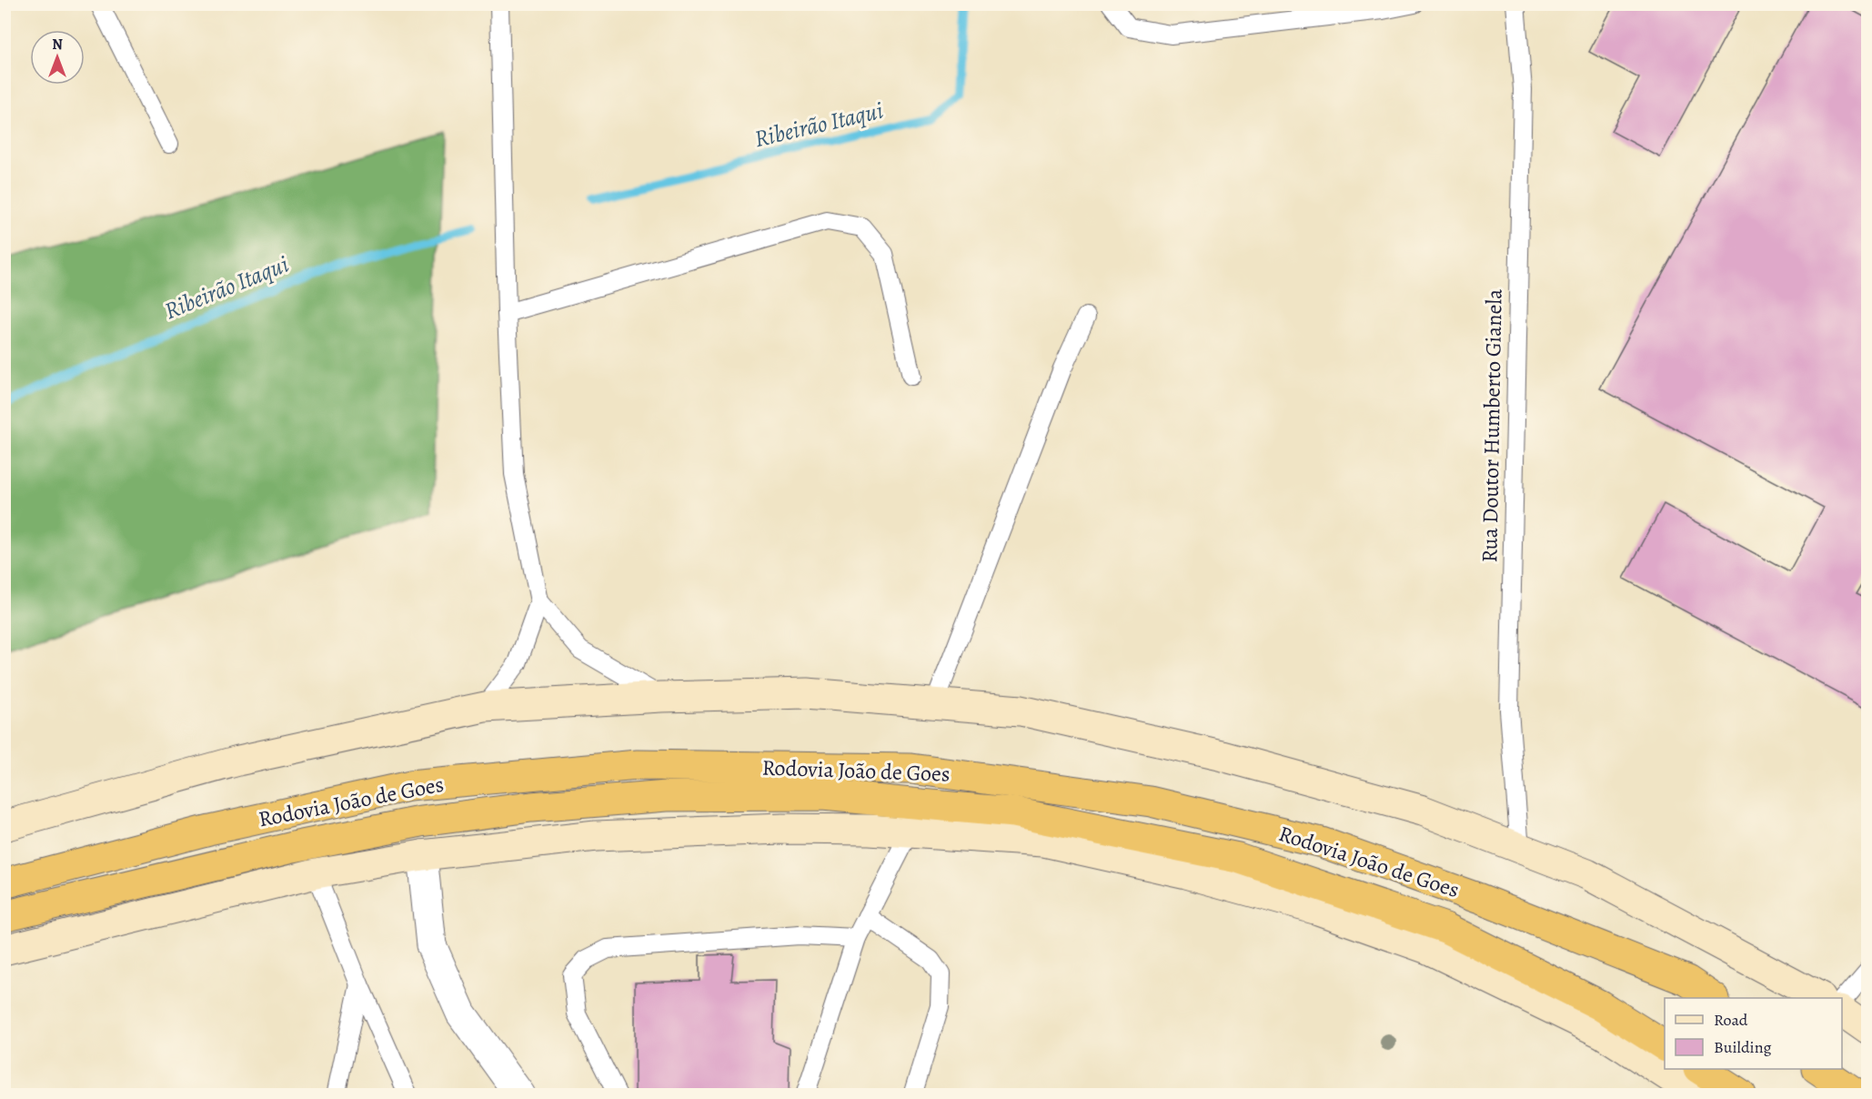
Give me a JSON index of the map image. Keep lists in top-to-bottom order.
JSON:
{
  "streets": {
    "highway": ["Rodovia João de Goes"],
    "lane": ["Rua Doutor Humberto Gianela"]
  },
  "water": ["Ribeirão Itaqui"],
  "legend": ["Road", "Building"],
  "north": "top"
}
